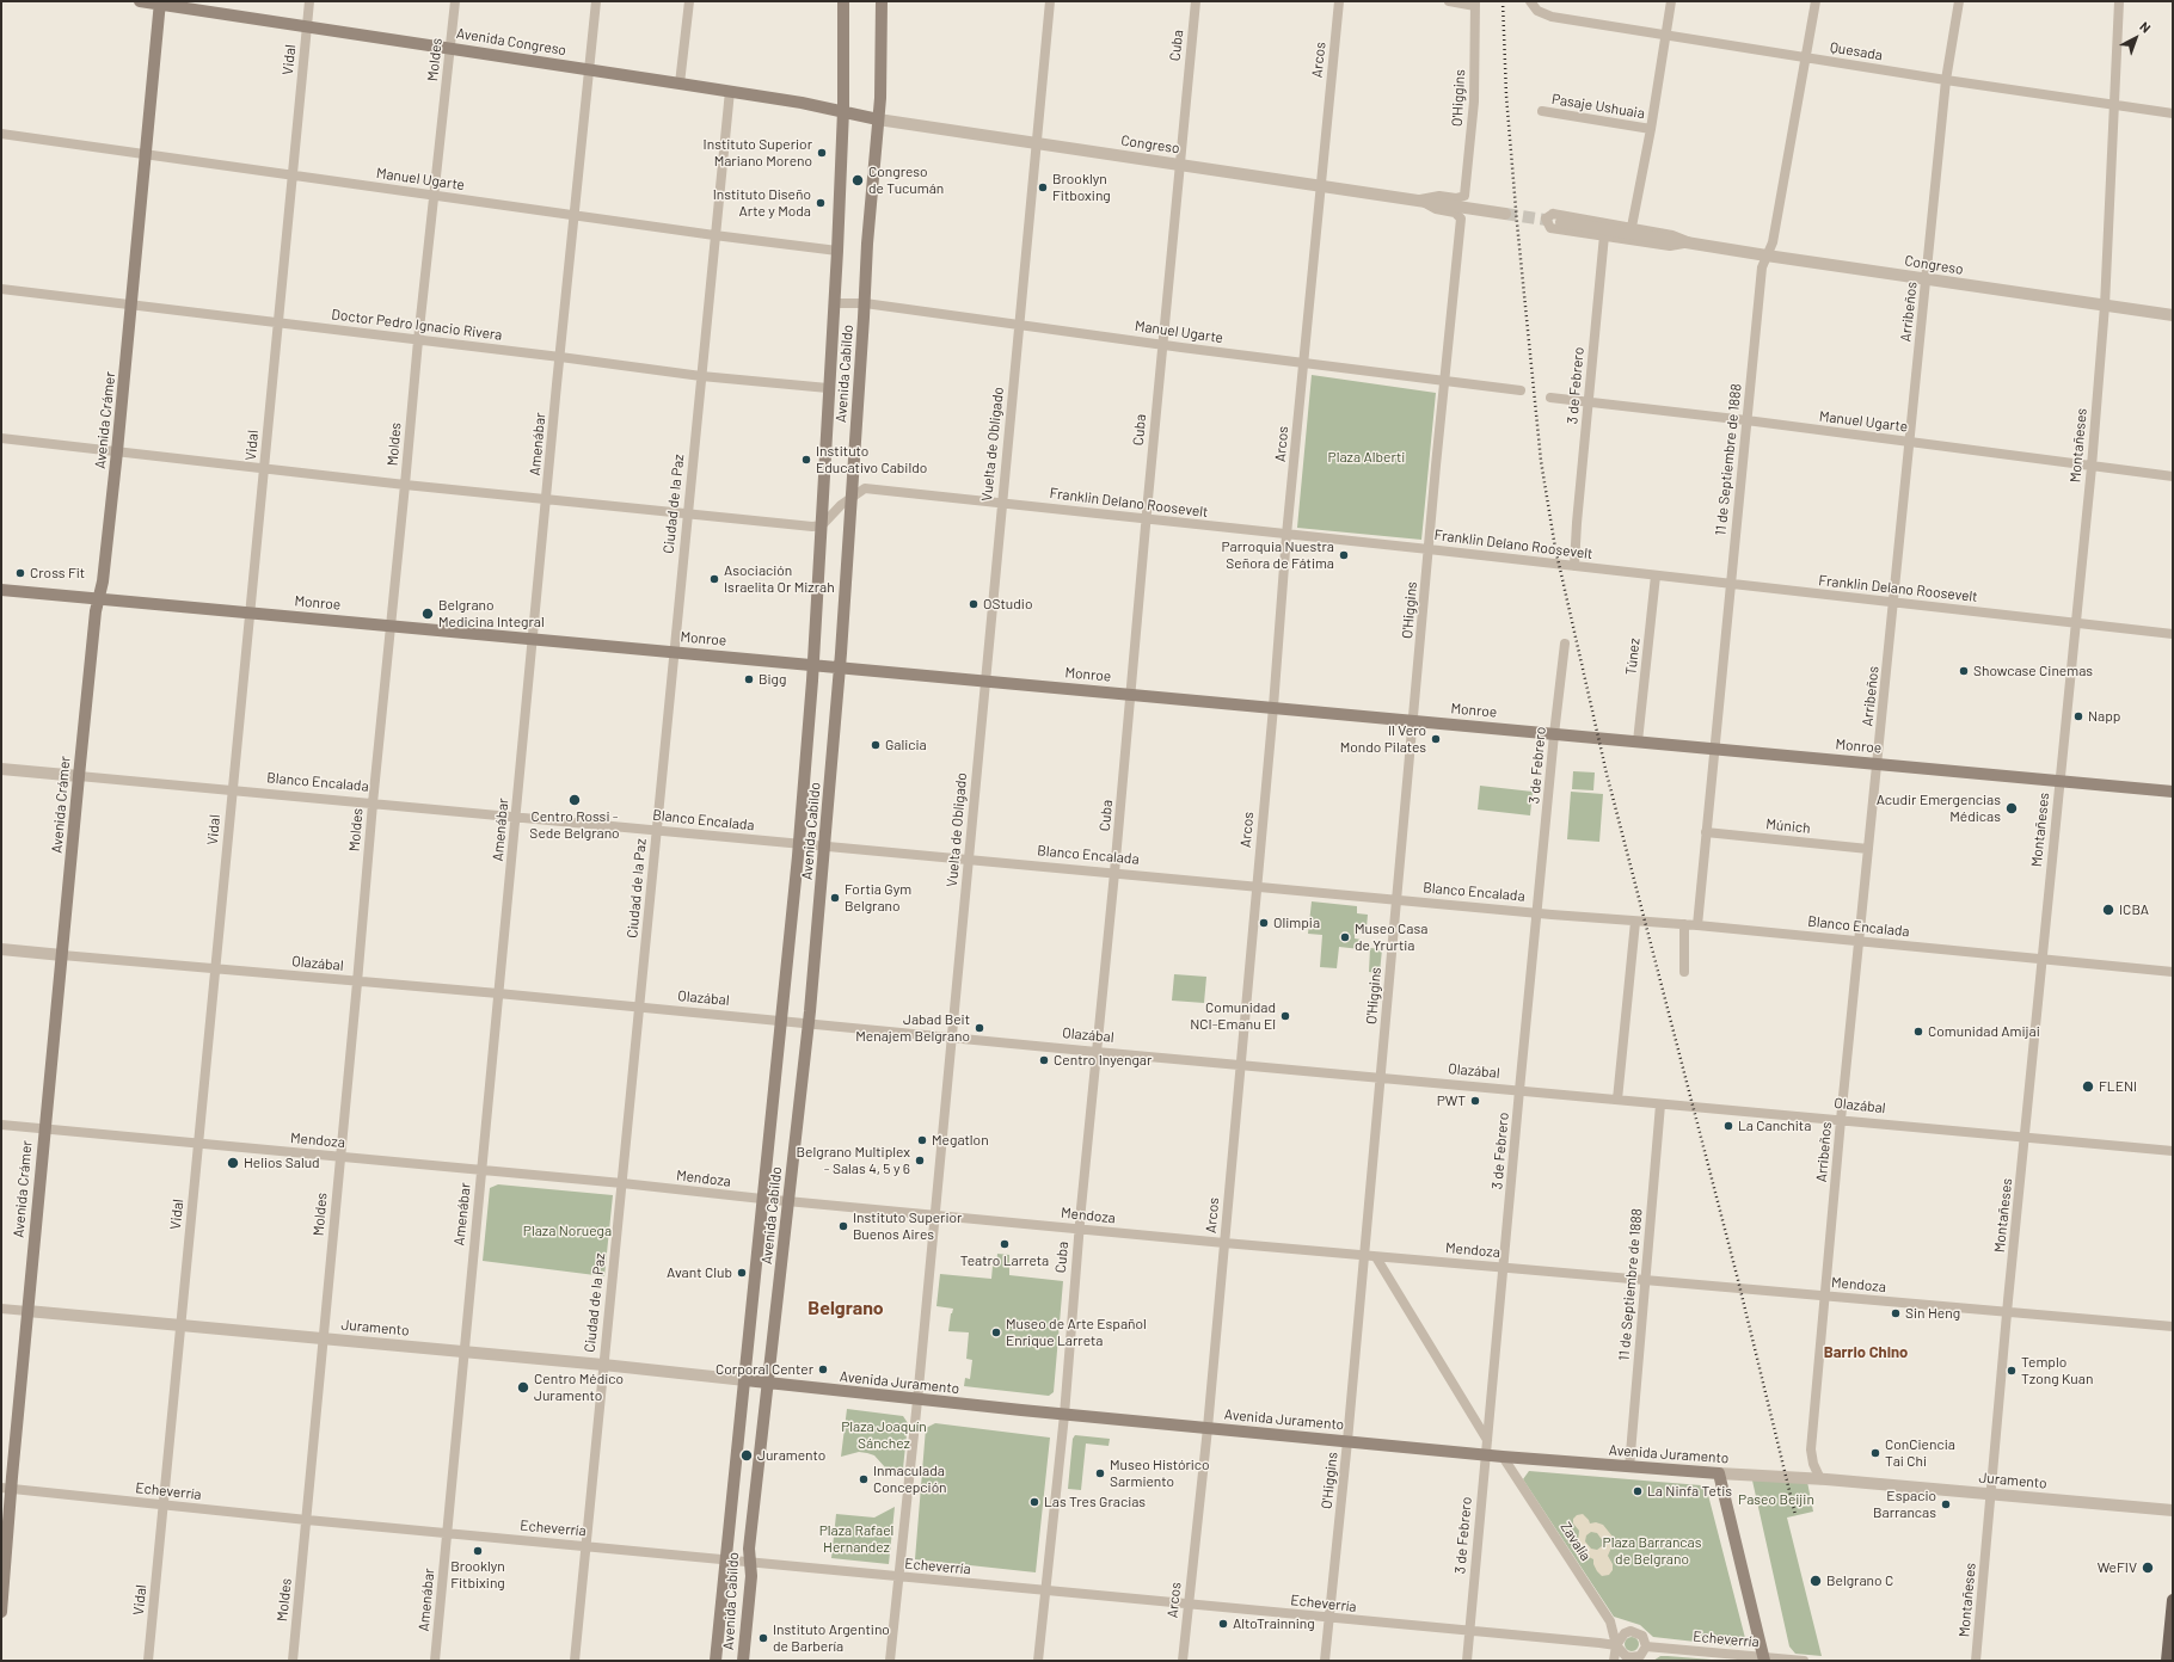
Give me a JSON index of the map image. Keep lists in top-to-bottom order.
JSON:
{
  "streets": {
    "main road": [
      "Avenida Congreso",
      "Avenida Cabildo",
      "Avenida Crámer",
      "Monroe",
      "Avenida Juramento"
    ],
    "street": [
      "Cuba",
      "Quesada",
      "Vidal",
      "Moldes",
      "Arcos",
      "O'Higgins",
      "Pasaje Ushuaia",
      "Congreso",
      "Manuel Ugarte",
      "Arribeños",
      "Doctor Pedro Ignacio Rivera",
      "3 de Febrero",
      "Amenábar",
      "Vuelta de Obligado",
      "Montañeses",
      "11 de Septiembre de 1888",
      "Franklin Delano Roosevelt",
      "Ciudad de la Paz",
      "Túnez",
      "Blanco Encalada",
      "Múnich",
      "Olazábal",
      "Mendoza",
      "Juramento",
      "Echeverría",
      "Zavalía"
    ]
  },
  "crossings": [
    ["Avenida Congreso", "Vidal"],
    ["Avenida Congreso", "Moldes"],
    ["Avenida Congreso", "Congreso"],
    ["Avenida Congreso", "Avenida Cabildo"],
    ["Avenida Congreso", "Avenida Crámer"],
    ["Avenida Congreso", "Amenábar"],
    ["Avenida Congreso", "Ciudad de la Paz"],
    ["Cuba", "Congreso"],
    ["Cuba", "Manuel Ugarte"],
    ["Cuba", "Franklin Delano Roosevelt"],
    ["Cuba", "Monroe"],
    ["Cuba", "Blanco Encalada"],
    ["Cuba", "Olazábal"],
    ["Cuba", "Mendoza"],
    ["Cuba", "Avenida Juramento"],
    ["Cuba", "Echeverría"],
    ["Quesada", "Arribeños"],
    ["Quesada", "Montañeses"],
    ["Quesada", "11 de Septiembre de 1888"],
    ["Vidal", "Manuel Ugarte"],
    ["Vidal", "Doctor Pedro Ignacio Rivera"],
    ["Vidal", "Monroe"],
    ["Vidal", "Blanco Encalada"],
    ["Vidal", "Olazábal"],
    ["Vidal", "Mendoza"],
    ["Vidal", "Juramento"],
    ["Vidal", "Echeverría"],
    ["Moldes", "Manuel Ugarte"],
    ["Moldes", "Doctor Pedro Ignacio Rivera"],
    ["Moldes", "Monroe"],
    ["Moldes", "Blanco Encalada"],
    ["Moldes", "Olazábal"],
    ["Moldes", "Mendoza"],
    ["Moldes", "Juramento"],
    ["Moldes", "Echeverría"],
    ["Arcos", "Congreso"],
    ["Arcos", "Manuel Ugarte"],
    ["Arcos", "Franklin Delano Roosevelt"],
    ["Arcos", "Monroe"],
    ["Arcos", "Blanco Encalada"],
    ["Arcos", "Olazábal"],
    ["Arcos", "Mendoza"],
    ["Arcos", "Avenida Juramento"],
    ["Arcos", "Echeverría"],
    ["O'Higgins", "Congreso"],
    ["O'Higgins", "Manuel Ugarte"],
    ["O'Higgins", "Franklin Delano Roosevelt"],
    ["O'Higgins", "Monroe"],
    ["O'Higgins", "Blanco Encalada"],
    ["O'Higgins", "Olazábal"],
    ["O'Higgins", "Mendoza"],
    ["O'Higgins", "Avenida Juramento"],
    ["O'Higgins", "Echeverría"],
    ["Congreso", "Arribeños"],
    ["Congreso", "Avenida Cabildo"],
    ["Congreso", "3 de Febrero"],
    ["Congreso", "Vuelta de Obligado"],
    ["Congreso", "Montañeses"],
    ["Congreso", "11 de Septiembre de 1888"],
    ["Manuel Ugarte", "Arribeños"],
    ["Manuel Ugarte", "Avenida Cabildo"],
    ["Manuel Ugarte", "3 de Febrero"],
    ["Manuel Ugarte", "Avenida Crámer"],
    ["Manuel Ugarte", "Amenábar"],
    ["Manuel Ugarte", "Vuelta de Obligado"],
    ["Manuel Ugarte", "Montañeses"],
    ["Manuel Ugarte", "11 de Septiembre de 1888"],
    ["Manuel Ugarte", "Ciudad de la Paz"],
    ["Arribeños", "Franklin Delano Roosevelt"],
    ["Arribeños", "Monroe"],
    ["Arribeños", "Blanco Encalada"],
    ["Arribeños", "Múnich"],
    ["Arribeños", "Olazábal"],
    ["Arribeños", "Mendoza"],
    ["Arribeños", "Juramento"],
    ["Arribeños", "Avenida Juramento"],
    ["Doctor Pedro Ignacio Rivera", "Avenida Cabildo"],
    ["Doctor Pedro Ignacio Rivera", "Avenida Crámer"],
    ["Doctor Pedro Ignacio Rivera", "Amenábar"],
    ["Doctor Pedro Ignacio Rivera", "Ciudad de la Paz"],
    ["Avenida Cabildo", "Franklin Delano Roosevelt"],
    ["Avenida Cabildo", "Monroe"],
    ["Avenida Cabildo", "Blanco Encalada"],
    ["Avenida Cabildo", "Olazábal"],
    ["Avenida Cabildo", "Mendoza"],
    ["Avenida Cabildo", "Juramento"],
    ["Avenida Cabildo", "Avenida Juramento"],
    ["Avenida Cabildo", "Echeverría"],
    ["3 de Febrero", "Franklin Delano Roosevelt"],
    ["3 de Febrero", "Monroe"],
    ["3 de Febrero", "Blanco Encalada"],
    ["3 de Febrero", "Olazábal"],
    ["3 de Febrero", "Mendoza"],
    ["3 de Febrero", "Avenida Juramento"],
    ["3 de Febrero", "Echeverría"],
    ["Avenida Crámer", "Monroe"],
    ["Avenida Crámer", "Blanco Encalada"],
    ["Avenida Crámer", "Olazábal"],
    ["Avenida Crámer", "Mendoza"],
    ["Avenida Crámer", "Juramento"],
    ["Avenida Crámer", "Echeverría"],
    ["Amenábar", "Monroe"],
    ["Amenábar", "Blanco Encalada"],
    ["Amenábar", "Olazábal"],
    ["Amenábar", "Mendoza"],
    ["Amenábar", "Juramento"],
    ["Amenábar", "Echeverría"],
    ["Vuelta de Obligado", "Franklin Delano Roosevelt"],
    ["Vuelta de Obligado", "Monroe"],
    ["Vuelta de Obligado", "Blanco Encalada"],
    ["Vuelta de Obligado", "Olazábal"],
    ["Vuelta de Obligado", "Mendoza"],
    ["Vuelta de Obligado", "Avenida Juramento"],
    ["Vuelta de Obligado", "Echeverría"],
    ["Montañeses", "Franklin Delano Roosevelt"],
    ["Montañeses", "Monroe"],
    ["Montañeses", "Blanco Encalada"],
    ["Montañeses", "Olazábal"],
    ["Montañeses", "Mendoza"],
    ["Montañeses", "Juramento"],
    ["11 de Septiembre de 1888", "Franklin Delano Roosevelt"],
    ["11 de Septiembre de 1888", "Monroe"],
    ["11 de Septiembre de 1888", "Blanco Encalada"],
    ["11 de Septiembre de 1888", "Múnich"],
    ["11 de Septiembre de 1888", "Olazábal"],
    ["11 de Septiembre de 1888", "Mendoza"],
    ["11 de Septiembre de 1888", "Avenida Juramento"],
    ["Franklin Delano Roosevelt", "Túnez"],
    ["Ciudad de la Paz", "Monroe"],
    ["Ciudad de la Paz", "Blanco Encalada"],
    ["Ciudad de la Paz", "Olazábal"],
    ["Ciudad de la Paz", "Mendoza"],
    ["Ciudad de la Paz", "Juramento"],
    ["Ciudad de la Paz", "Echeverría"],
    ["Monroe", "Túnez"],
    ["Juramento", "Avenida Juramento"],
    ["Avenida Juramento", "Zavalía"],
    ["Echeverría", "Zavalía"]
  ],
  "districts": ["Belgrano", "Barrio Chino"],
  "parks": [
    "Plaza Alberti",
    "Plaza Noruega",
    "Plaza Joaquín Sánchez",
    "Paseo Beijin",
    "Plaza Rafael Hernandez",
    "Plaza Barrancas de Belgrano"
  ],
  "places": [
    "Instituto Superior Mariano Moreno",
    "Congreso de Tucumán",
    "Brooklyn Fitboxing",
    "Instituto Diseño Arte y Moda",
    "Instituto Educativo Cabildo",
    "Parroquia Nuestra Señora de Fátima",
    "Cross Fit",
    "Asociación Israelita Or Mizrah",
    "OStudio",
    "Belgrano Medicina Integral",
    "Showcase Cinemas",
    "Bigg",
    "Napp",
    "Il Vero Mondo Pilates",
    "Galicia",
    "Centro Rossi - Sede Belgrano",
    "Acudir Emergencias Médicas",
    "Fortia Gym Belgrano",
    "ICBA",
    "Olimpia",
    "Museo Casa de Yrurtia",
    "Comunidad NCI-Emanu El",
    "Jabad Beit Menajem Belgrano",
    "Comunidad Amijai",
    "Centro Inyengar",
    "FLENI",
    "PWT",
    "La Canchita",
    "Megatlon",
    "Belgrano Multiplex - Salas 4, 5 y 6",
    "Helios Salud",
    "Instituto Superior Buenos Aires",
    "Teatro Larreta",
    "Avant Club",
    "Sin Heng",
    "Museo de Arte Español Enrique Larreta",
    "Corporal Center",
    "Templo Tzong Kuan",
    "Centro Médico Juramento",
    "ConCiencia Tai Chi",
    "Juramento",
    "Museo Histórico Sarmiento",
    "Inmaculada Concepción",
    "La Ninfa Tetis",
    "Las Tres Gracias",
    "Espacio Barrancas",
    "Brooklyn Fitbixing",
    "WeFIV",
    "Belgrano C",
    "AltoTrainning",
    "Instituto Argentino de Barbería"
  ],
  "north": "top right"
}
